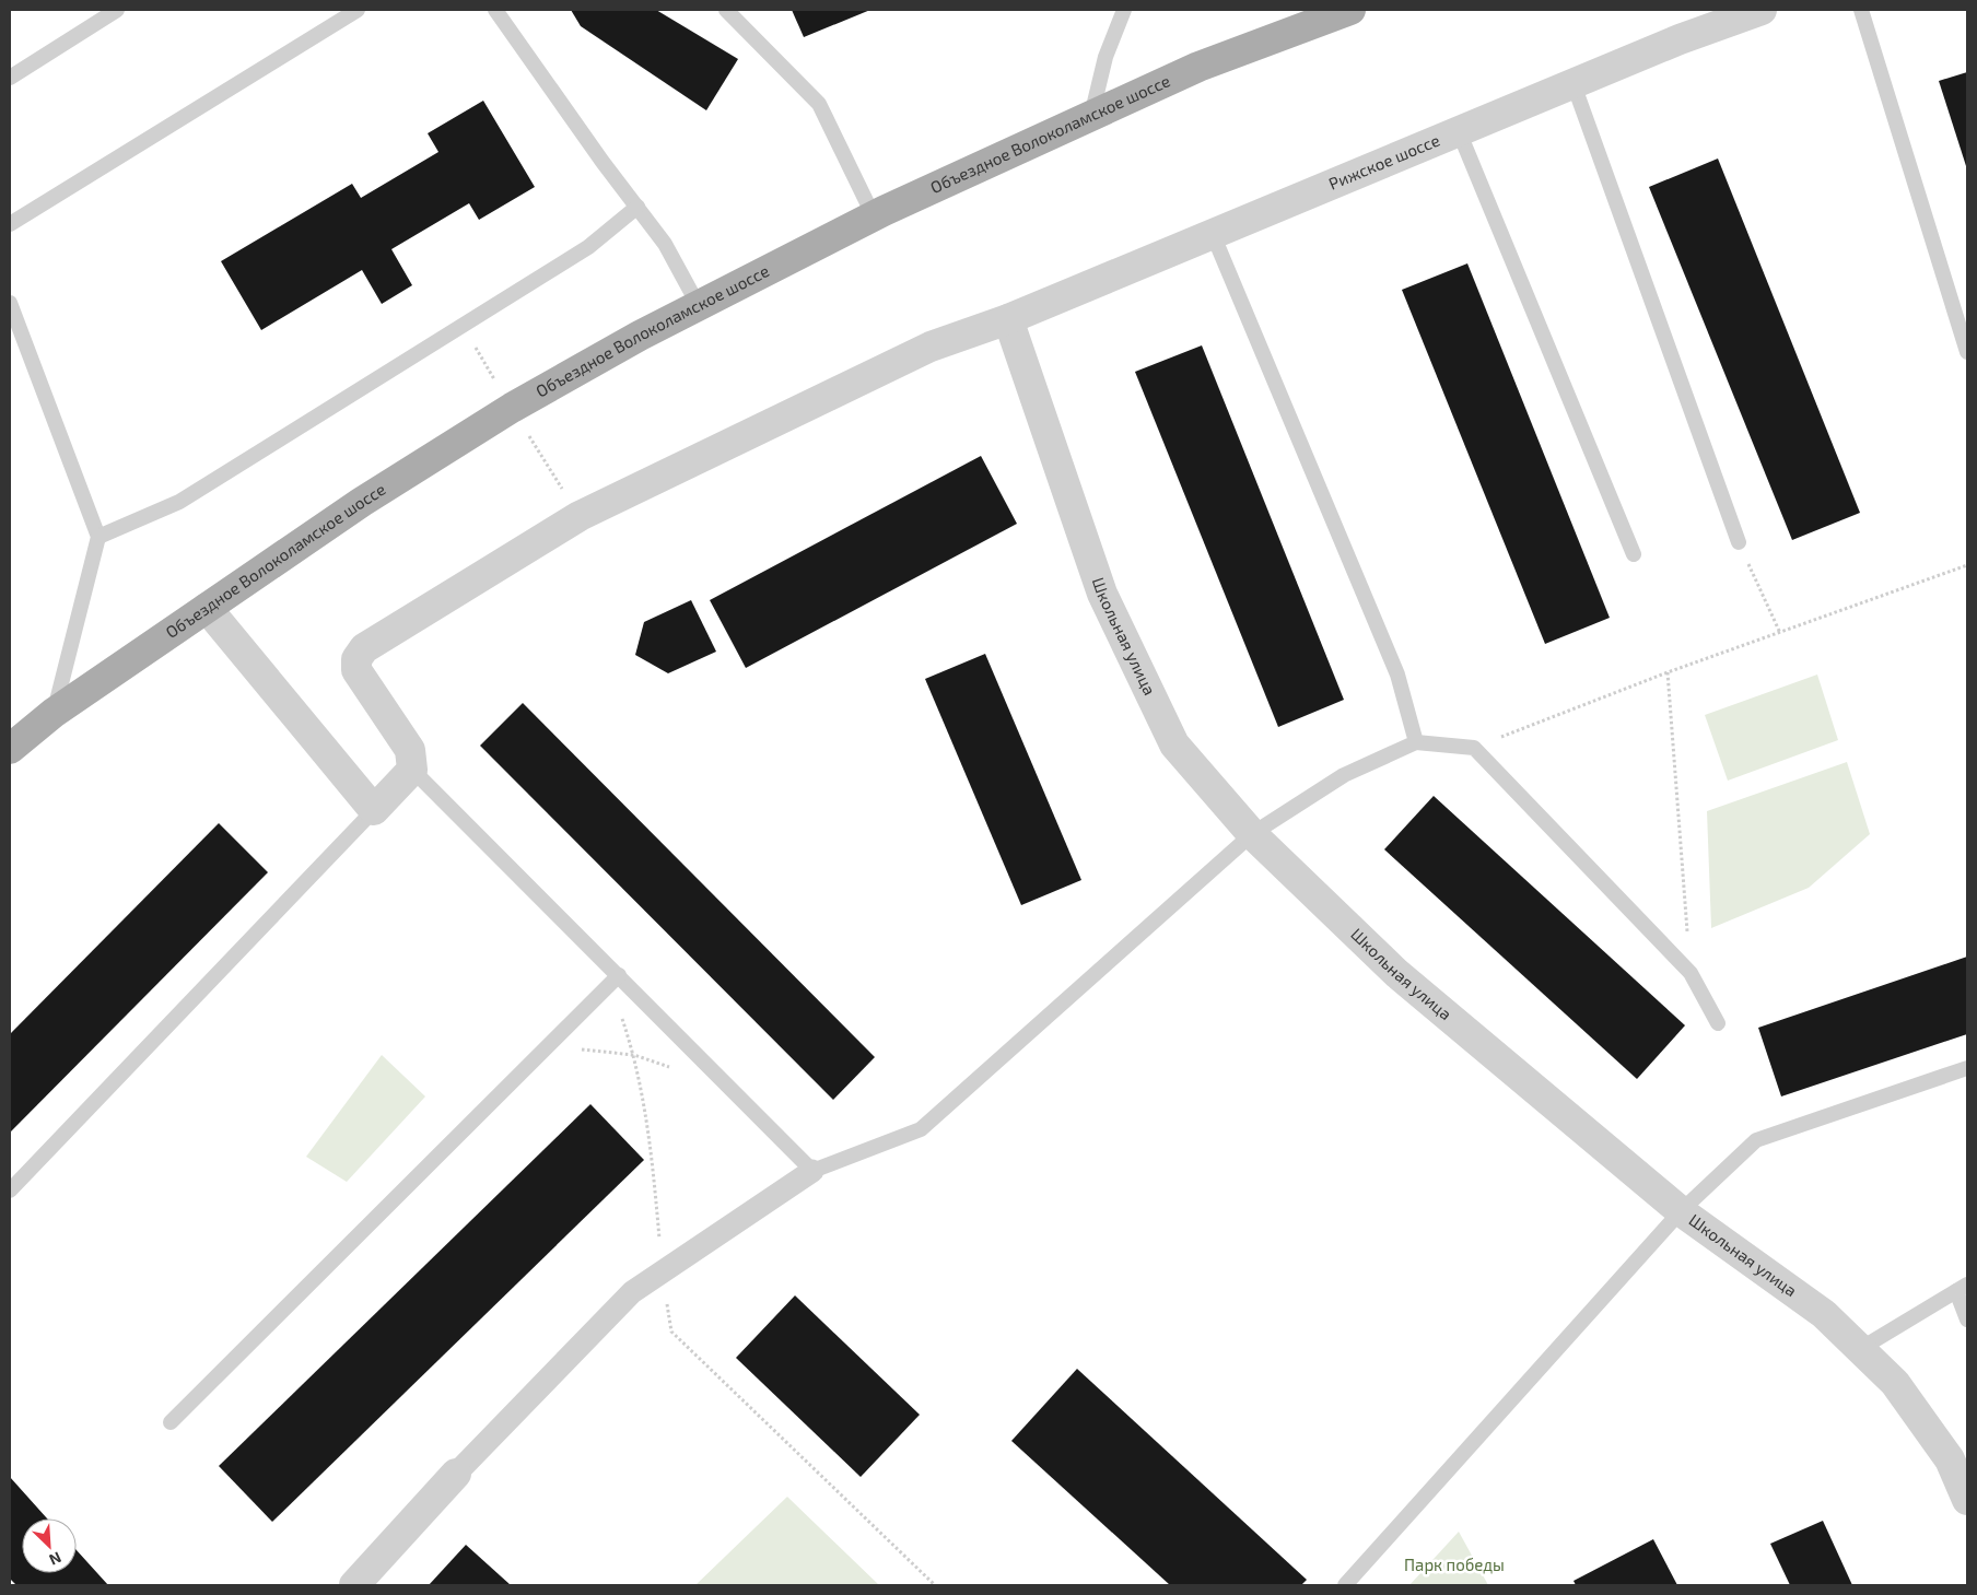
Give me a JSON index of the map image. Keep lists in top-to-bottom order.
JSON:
{
  "streets": {
    "main road": ["Объездное Волоколамское шоссе"],
    "street": ["Рижское шоссе", "Школьная улица"]
  },
  "crossings": [
    ["Рижское шоссе", "Школьная улица"]
  ],
  "parks": ["Парк победы"],
  "north": "bottom right"
}
